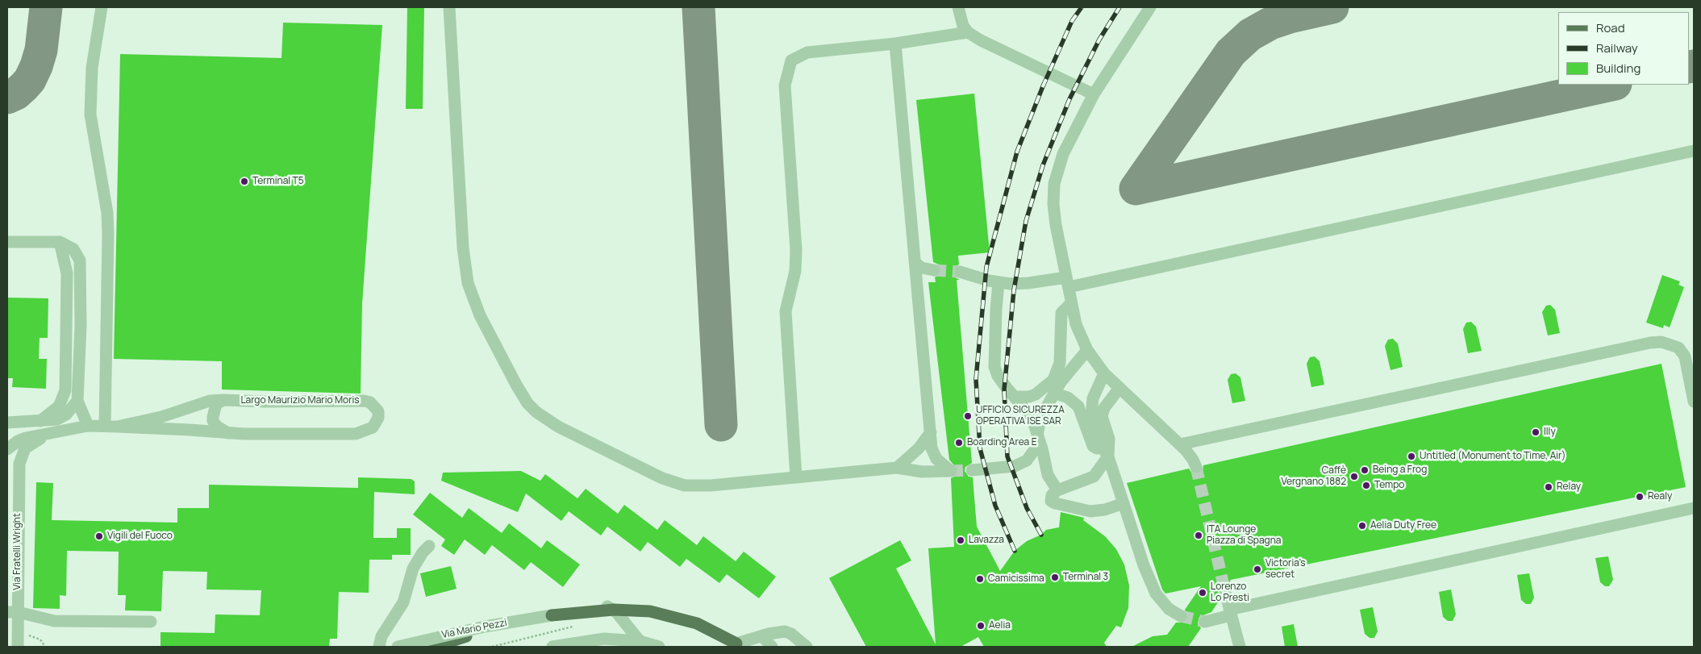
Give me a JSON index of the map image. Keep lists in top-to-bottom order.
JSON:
{
  "streets": {
    "street": ["Largo Maurizio Mario Moris", "Via Fratelli Wright", "Via Mario Pezzi"]
  },
  "places": [
    "Terminal T5",
    "UFFICIO SICUREZZA OPERATIVA ISE SAR",
    "Illy",
    "Boarding Area E",
    "Untitled (Monument to Time, Air)",
    "Being a Frog",
    "Caffè Vergnano 1882",
    "Tempo",
    "Relay",
    "Realy",
    "Aelia Duty Free",
    "ITA Lounge Piazza di Spagna",
    "Vigili del Fuoco",
    "Lavazza",
    "Victoria's secret",
    "Terminal 3",
    "Camicissima",
    "Lorenzo Lo Presti",
    "Aelia"
  ],
  "legend": ["Road", "Railway", "Building"]
}
